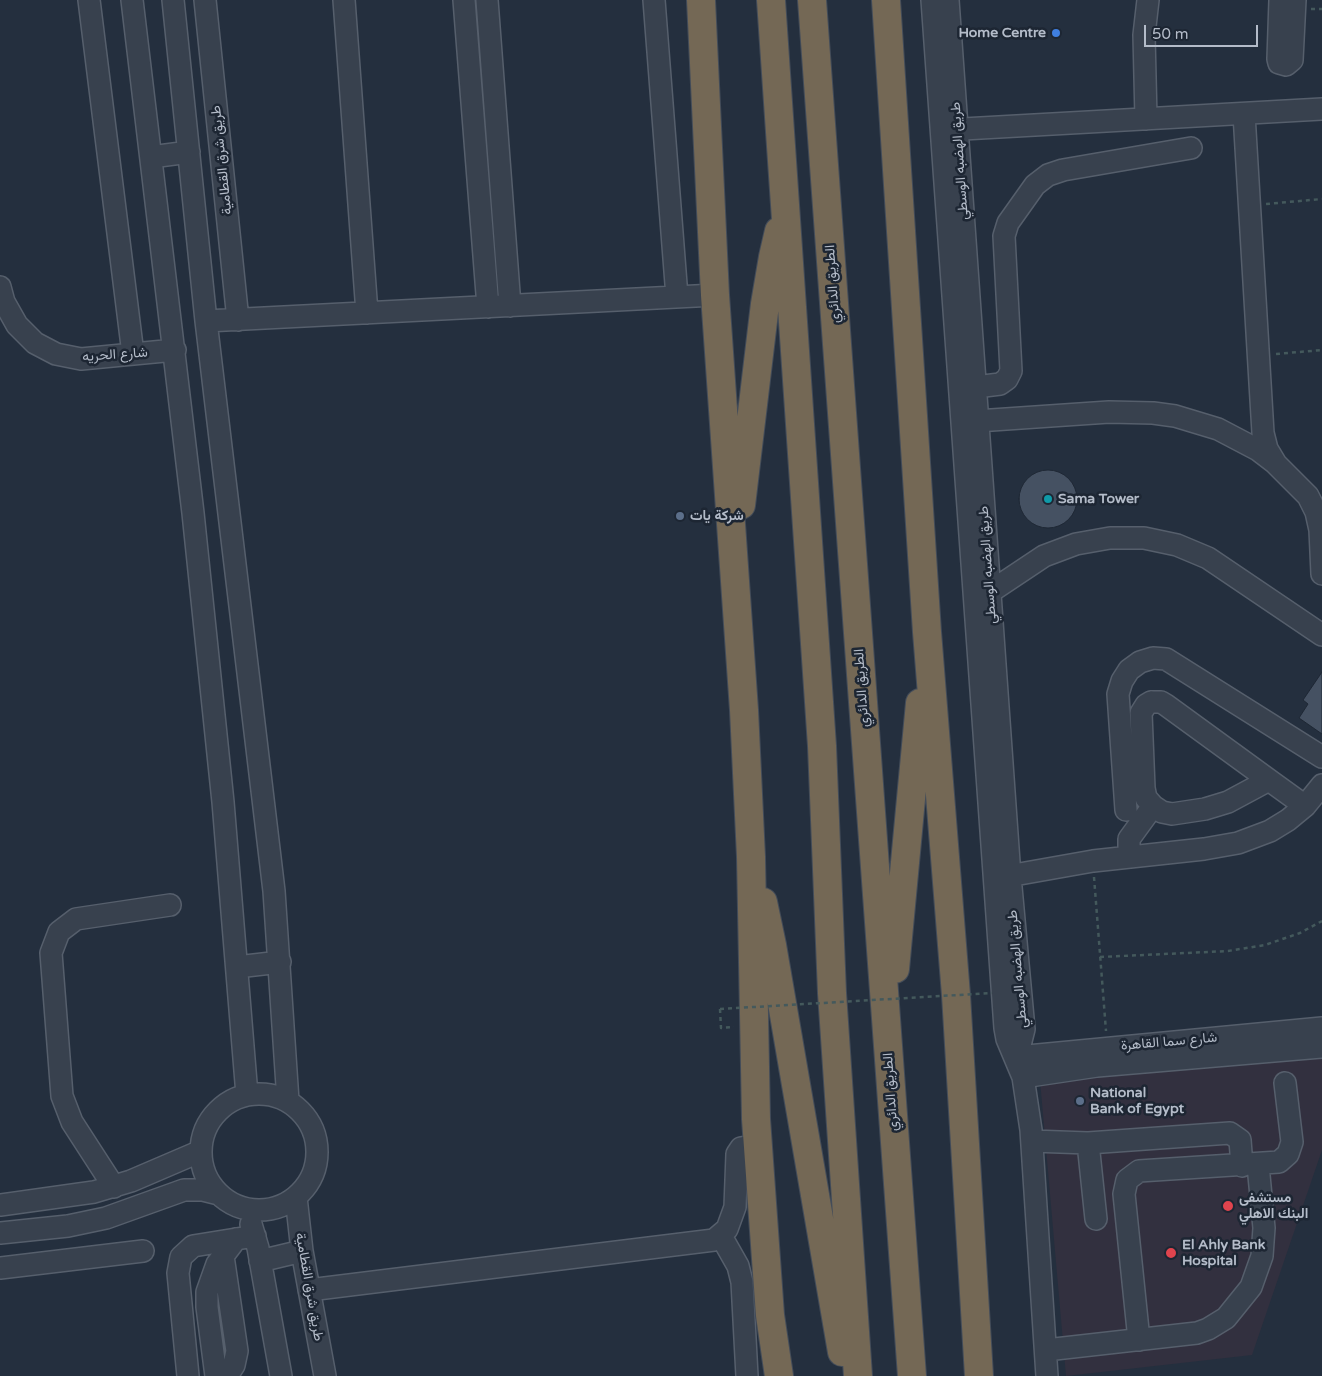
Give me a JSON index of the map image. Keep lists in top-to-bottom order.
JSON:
{
  "streets": {
    "highway": ["الطريق الدائري"],
    "street": [
      "طريق شرق القطامية",
      "طريق الهضبه الوسطي",
      "شارع الحريه",
      "شارع سما القاهرة"
    ]
  },
  "crossings": [
    ["طريق الهضبه الوسطي", "شارع سما القاهرة"]
  ],
  "places": [
    "Home Centre",
    "Sama Tower",
    "شركة يات",
    "National Bank of Egypt",
    "مستشفى البنك الاهلي",
    "El Ahly Bank Hospital"
  ],
  "scale_bar": "50 m"
}
